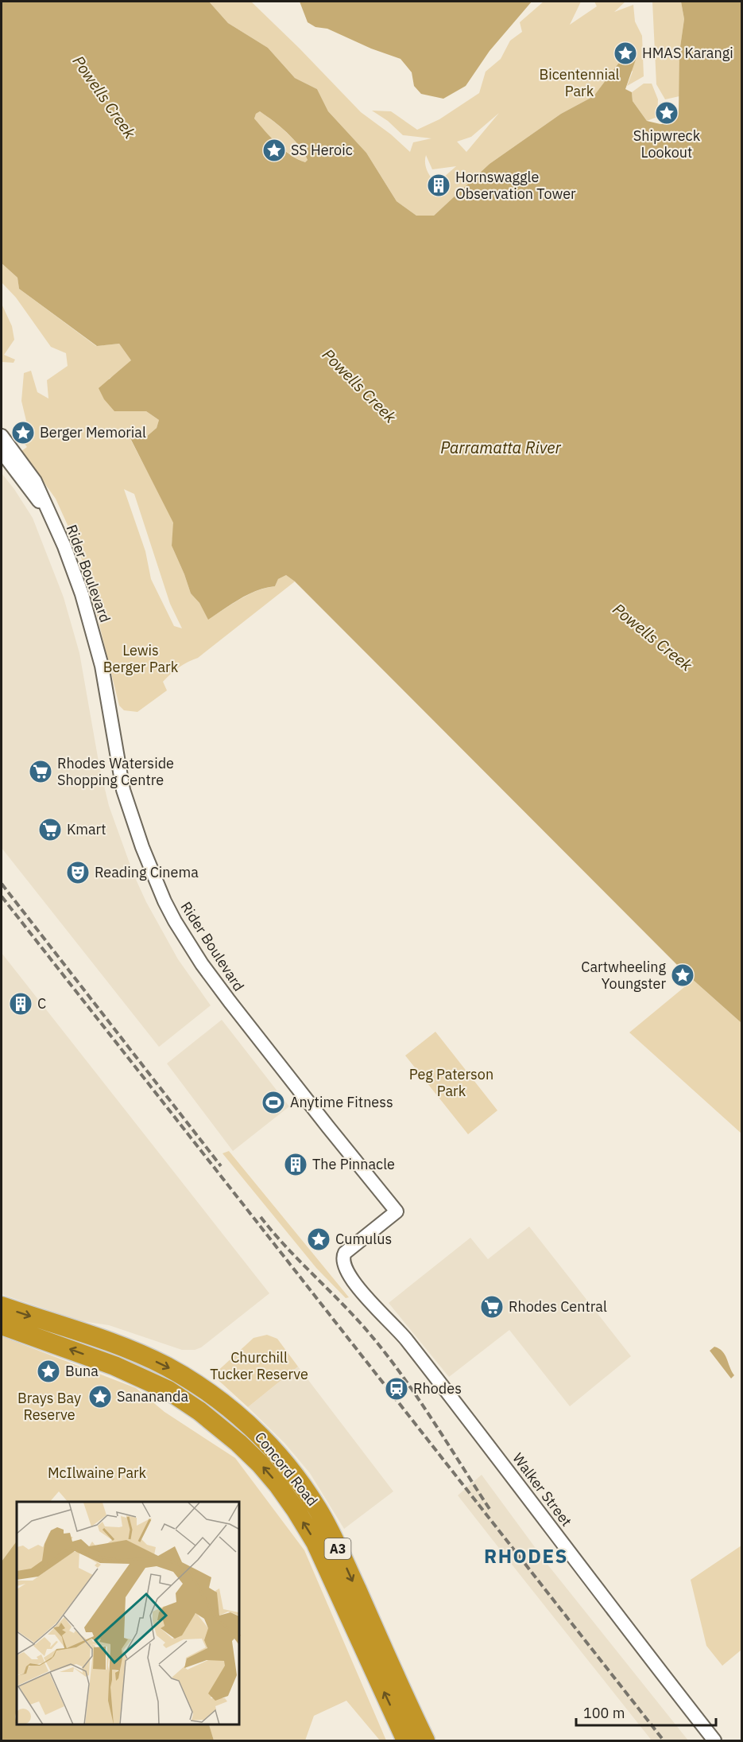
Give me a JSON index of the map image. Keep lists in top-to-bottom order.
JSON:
{
  "streets": {
    "highway": ["Concord Road", "A3"],
    "street": ["Rider Boulevard", "Walker Street"]
  },
  "crossings": [
    ["Rider Boulevard", "Walker Street"]
  ],
  "districts": ["RHODES"],
  "water": ["Powells Creek", "Parramatta River"],
  "parks": [
    "Bicentennial Park",
    "Lewis Berger Park",
    "Peg Paterson Park",
    "Churchill Tucker Reserve",
    "Brays Bay Reserve",
    "McIlwaine Park"
  ],
  "places": {
    "place": [
      "HMAS Karangi",
      "Shipwreck Lookout",
      "SS Heroic",
      "Berger Memorial",
      "Cartwheeling Youngster",
      "Cumulus",
      "Buna",
      "Sanananda"
    ],
    "building": ["Hornswaggle Observation Tower", "C", "The Pinnacle"],
    "supermarket": ["Rhodes Waterside Shopping Centre", "Kmart", "Rhodes Central"],
    "theatre": ["Reading Cinema"],
    "sports": ["Anytime Fitness"],
    "station": ["Rhodes"]
  },
  "scale_bar": "100 m"
}
